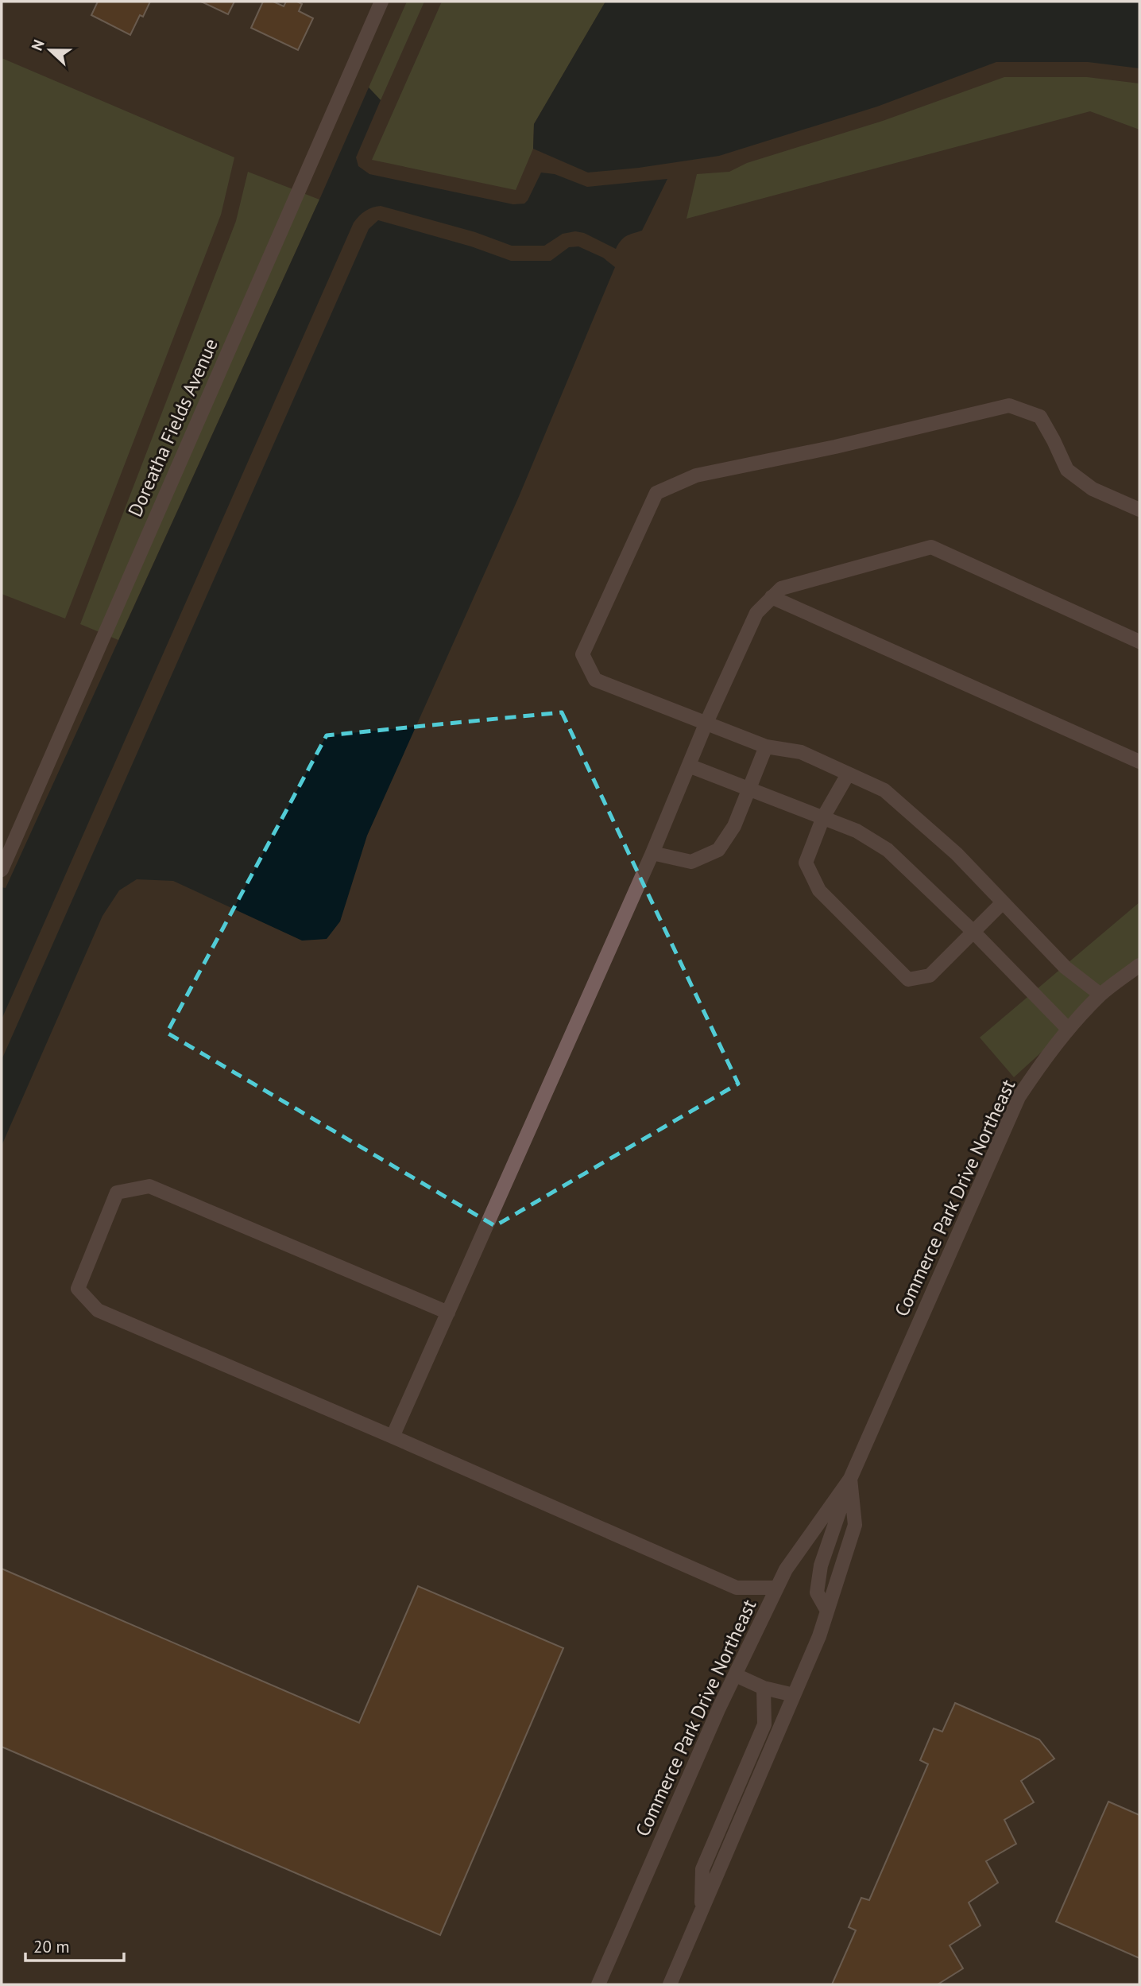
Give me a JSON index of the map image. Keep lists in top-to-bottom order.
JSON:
{
  "streets": {
    "street": ["Doreatha Fields Avenue", "Commerce Park Drive Northeast"]
  },
  "scale_bar": "20 m",
  "north": "left"
}
